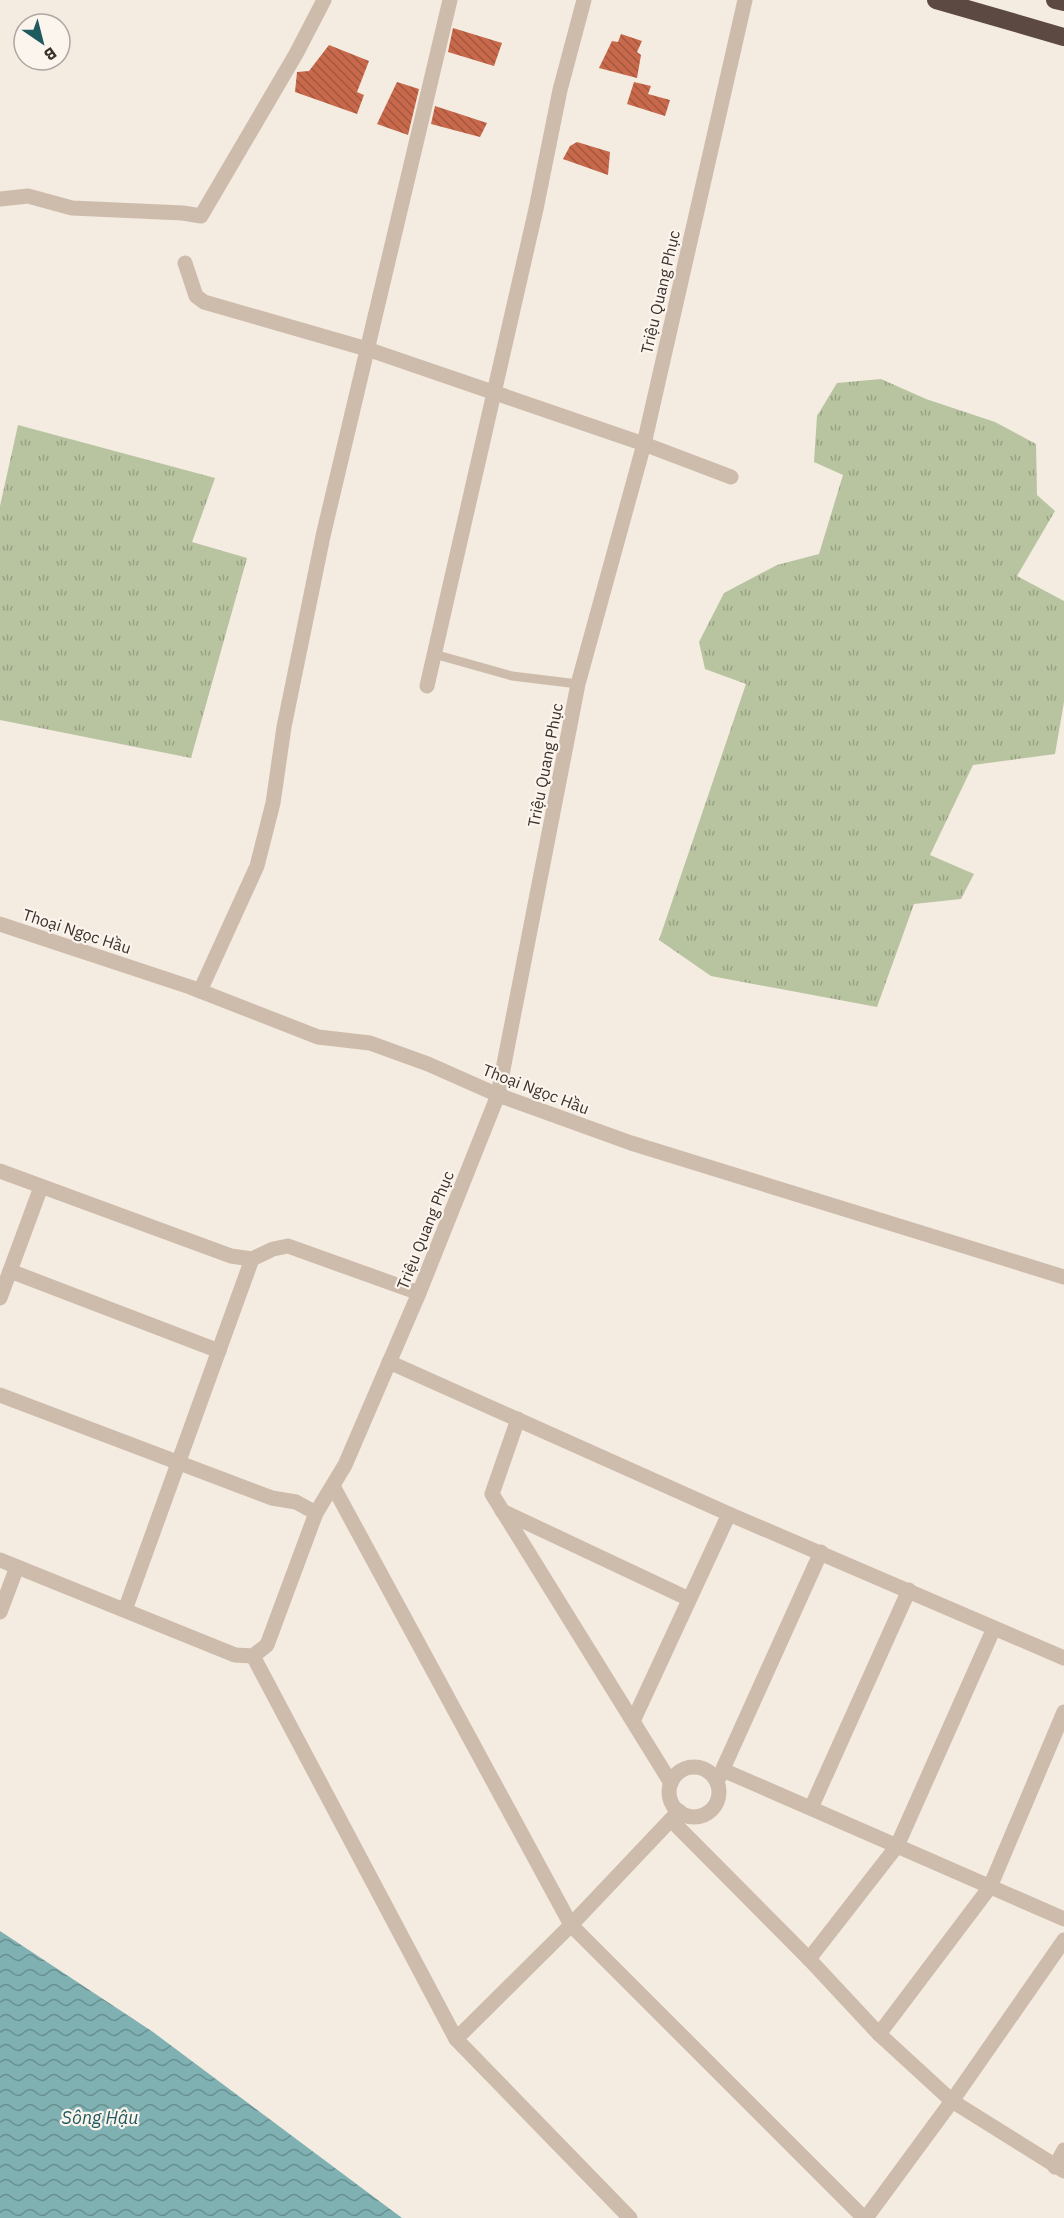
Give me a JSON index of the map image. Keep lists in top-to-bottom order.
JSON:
{
  "streets": {
    "street": ["Triệu Quang Phục", "Thoại Ngọc Hầu"]
  },
  "crossings": [
    ["Triệu Quang Phục", "Thoại Ngọc Hầu"]
  ],
  "water": ["Sông Hậu"],
  "north": "bottom right"
}
